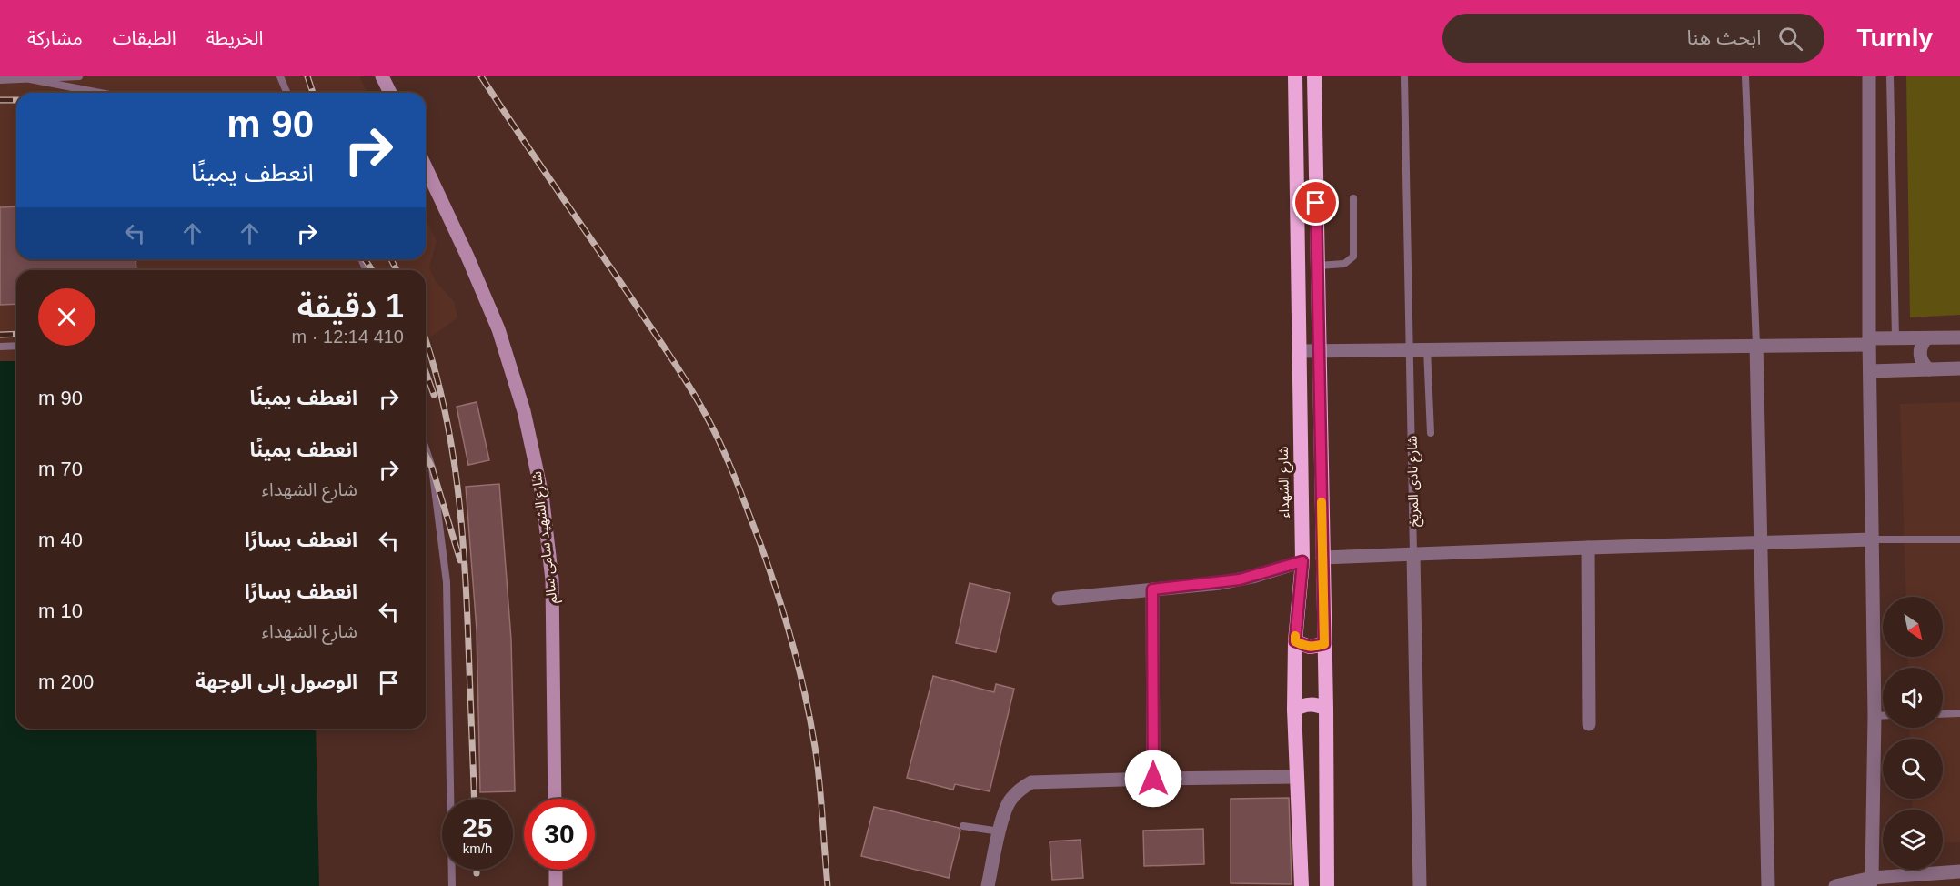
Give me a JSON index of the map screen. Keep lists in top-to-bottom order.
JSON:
{
  "streets": {
    "highway": ["شارع الشهداء"],
    "main road": ["شارع الشهيد سامى سالم"],
    "street": ["شارع نادى المريخ"]
  },
  "north": "bottom right",
  "page": {
    "header": "Turnly",
    "search": "ابحث هنا",
    "nav": ["الخريطة", "الطبقات", "مشاركة"],
    "turn": ["90 m", "انعطف يمينًا"],
    "heading": ["1 دقيقة", "410 m · 12:14"],
    "list": [
      {
        "name": "انعطف يمينًا",
        "value": "90 m"
      },
      {
        "name": "انعطف يمينًا",
        "note": "شارع الشهداء",
        "value": "70 m"
      },
      {
        "name": "انعطف يسارًا",
        "value": "40 m"
      },
      {
        "name": "انعطف يسارًا",
        "note": "شارع الشهداء",
        "value": "10 m"
      },
      {
        "name": "الوصول إلى الوجهة",
        "value": "200 m"
      }
    ],
    "speed": "25 km/h",
    "limit": "30"
  }
}
